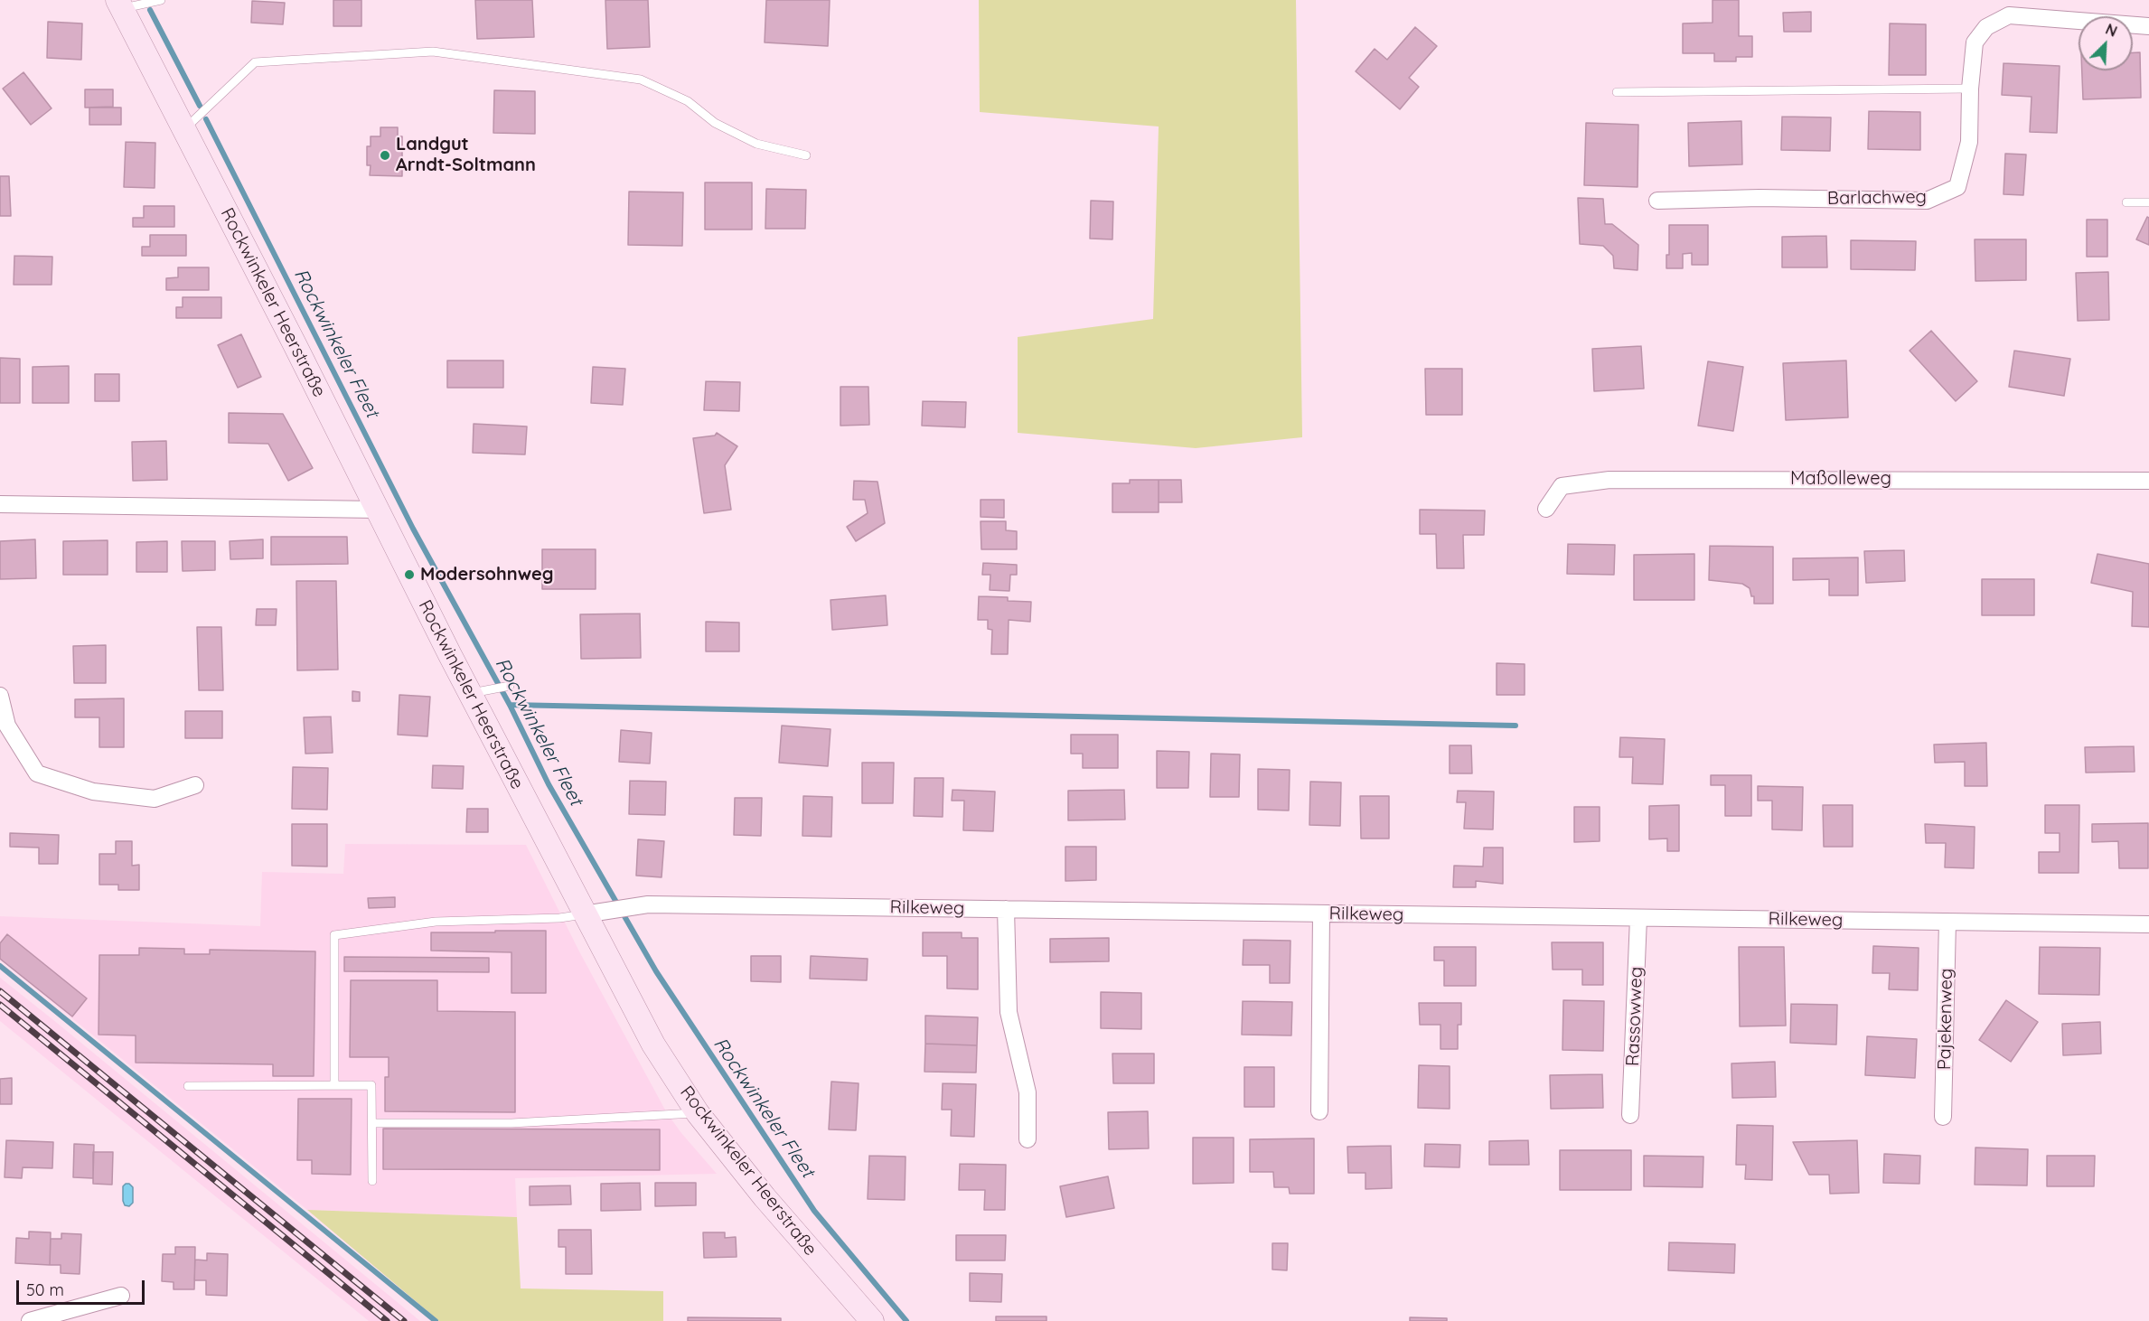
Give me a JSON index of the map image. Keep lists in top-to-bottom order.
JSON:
{
  "streets": {
    "main road": ["Rockwinkeler Heerstraße"],
    "street": [
      "Barlachweg",
      "Maßolleweg",
      "Rilkeweg",
      "Rassowweg",
      "Pajekenweg"
    ]
  },
  "crossings": [
    ["Rockwinkeler Heerstraße", "Rilkeweg"],
    ["Rilkeweg", "Rassowweg"],
    ["Rilkeweg", "Pajekenweg"]
  ],
  "water": ["Rockwinkeler Fleet"],
  "places": ["Landgut Arndt-Soltmann", "Modersohnweg"],
  "scale_bar": "50 m",
  "north": "top right"
}
